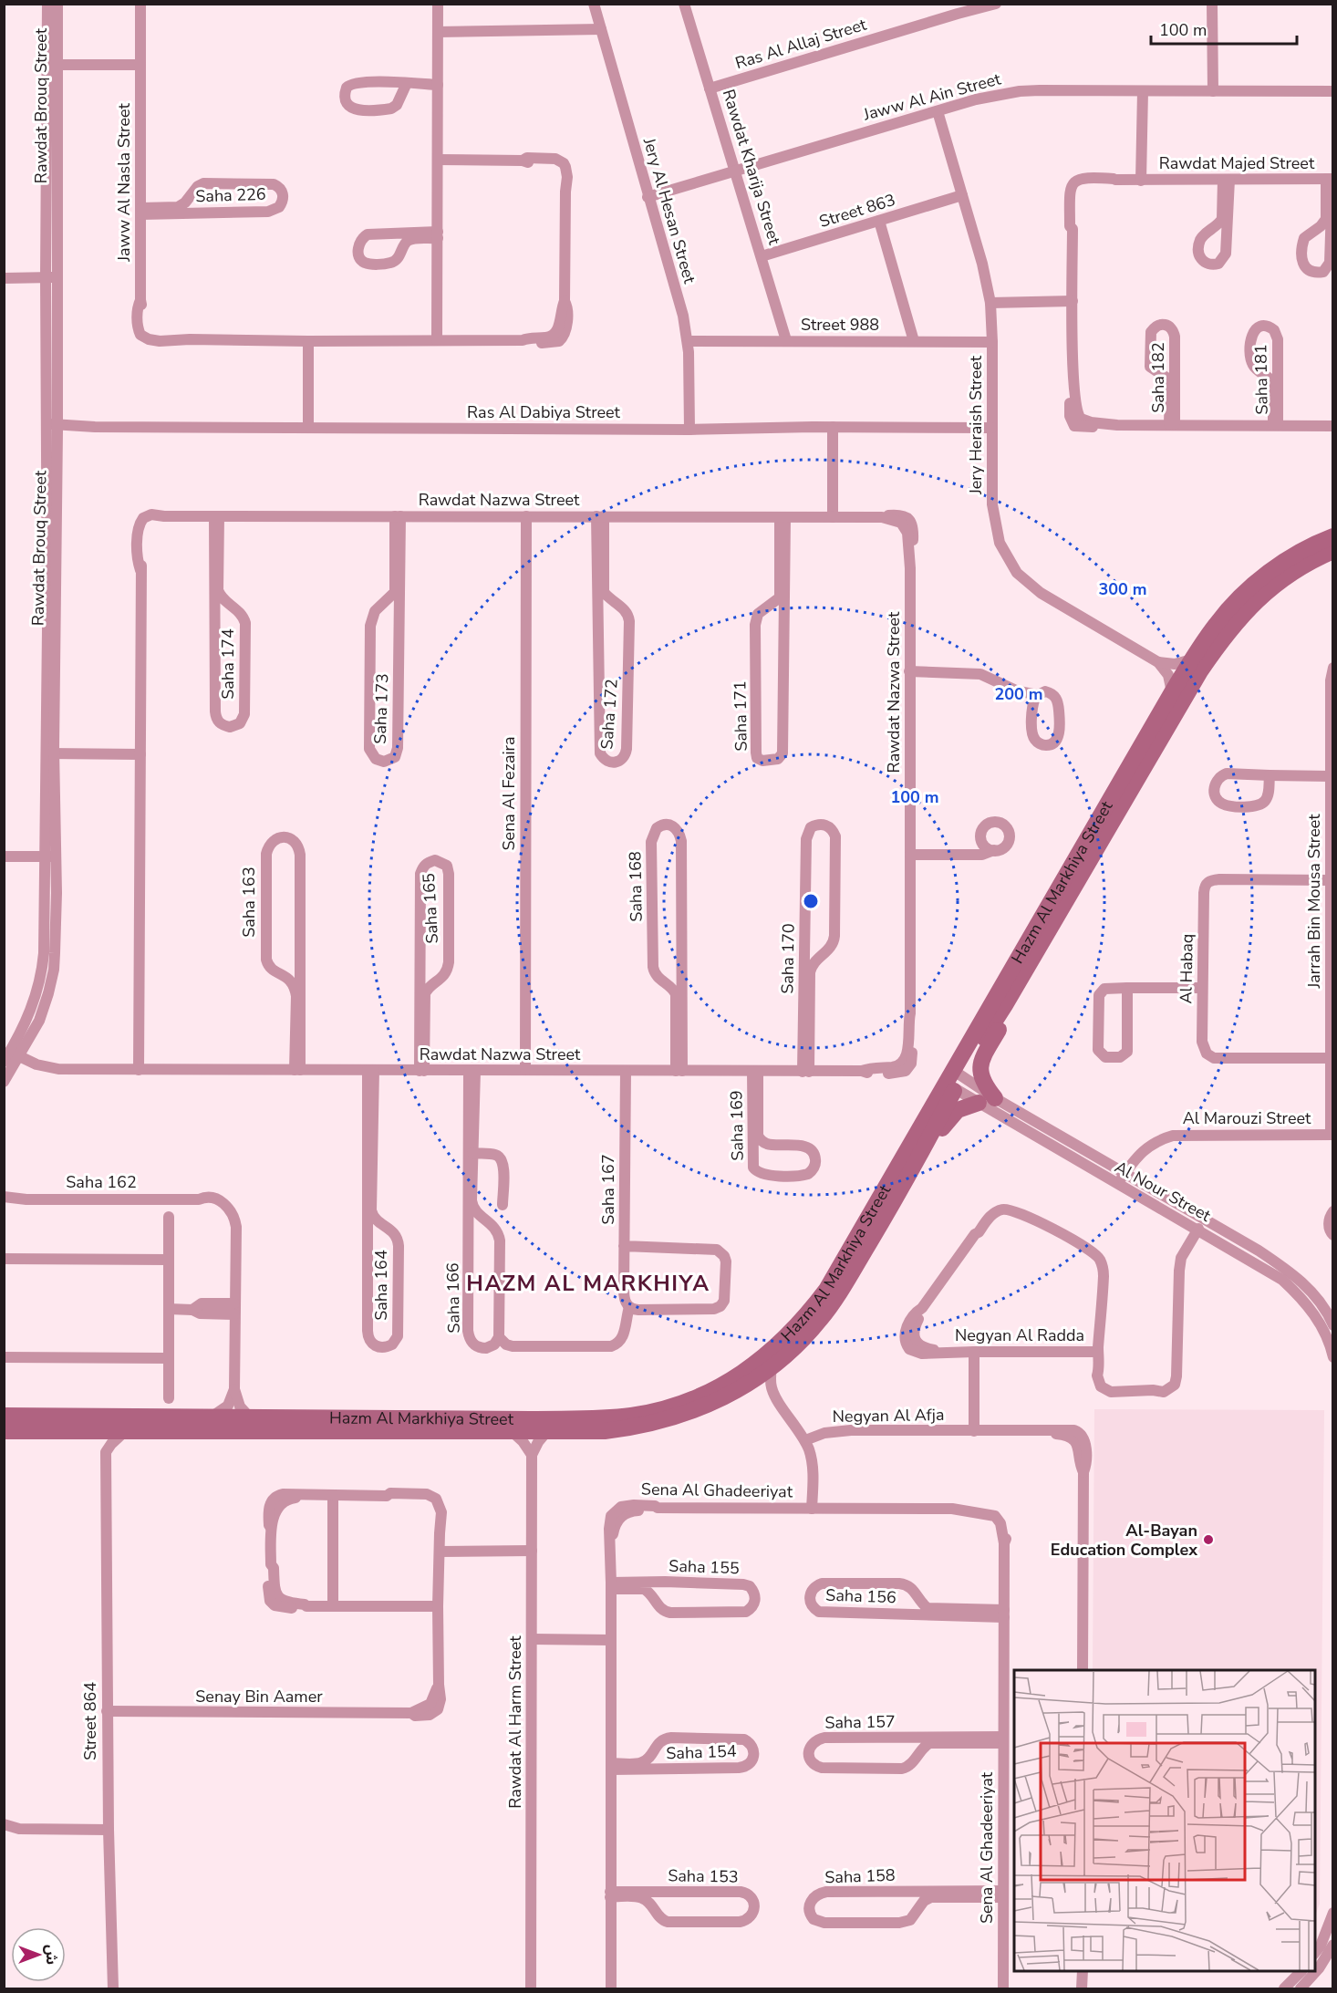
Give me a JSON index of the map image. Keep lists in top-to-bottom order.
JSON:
{
  "streets": {
    "street": [
      "Ras Al Allaj Street",
      "Jaww Al Ain Street",
      "Rawdat Brouq Street",
      "Rawdat Majed Street",
      "Rawdat Kharija Street",
      "Jaww Al Nasla Street",
      "Saha 226",
      "Jery Al Hesan Street",
      "Street 863",
      "Street 988",
      "Saha 182",
      "Saha 181",
      "Ras Al Dabiya Street",
      "Jery Heraish Street",
      "Rawdat Nazwa Street",
      "Saha 174",
      "Saha 173",
      "Saha 172",
      "Saha 171",
      "Sena Al Fezaira",
      "Hazm Al Markhiya Street",
      "Saha 168",
      "Jarrah Bin Mousa Street",
      "Saha 163",
      "Saha 165",
      "Saha 170",
      "Al Habaq",
      "Al Marouzi Street",
      "Saha 169",
      "Saha 162",
      "Saha 167",
      "Al Nour Street",
      "Saha 164",
      "Saha 166",
      "Negyan Al Radda",
      "Negyan Al Afja",
      "Sena Al Ghadeeriyat",
      "Saha 155",
      "Saha 156",
      "Senay Bin Aamer",
      "Street 864",
      "Rawdat Al Harm Street",
      "Saha 157",
      "Saha 154",
      "Saha 153",
      "Saha 158"
    ]
  },
  "crossings": [
    ["Ras Al Allaj Street", "Rawdat Kharija Street"],
    ["Jaww Al Ain Street", "Rawdat Majed Street"],
    ["Jaww Al Ain Street", "Rawdat Kharija Street"],
    ["Jaww Al Ain Street", "Jery Al Hesan Street"],
    ["Jaww Al Ain Street", "Jery Heraish Street"],
    ["Rawdat Brouq Street", "Ras Al Dabiya Street"],
    ["Rawdat Brouq Street", "Rawdat Nazwa Street"],
    ["Rawdat Majed Street", "Saha 182"],
    ["Rawdat Majed Street", "Saha 181"],
    ["Rawdat Kharija Street", "Street 863"],
    ["Rawdat Kharija Street", "Street 988"],
    ["Jaww Al Nasla Street", "Saha 226"],
    ["Jery Al Hesan Street", "Street 988"],
    ["Jery Al Hesan Street", "Ras Al Dabiya Street"],
    ["Street 863", "Jery Heraish Street"],
    ["Street 988", "Jery Heraish Street"],
    ["Ras Al Dabiya Street", "Jery Heraish Street"],
    ["Rawdat Nazwa Street", "Saha 174"],
    ["Rawdat Nazwa Street", "Saha 173"],
    ["Rawdat Nazwa Street", "Saha 172"],
    ["Rawdat Nazwa Street", "Saha 171"],
    ["Rawdat Nazwa Street", "Sena Al Fezaira"],
    ["Rawdat Nazwa Street", "Saha 168"],
    ["Rawdat Nazwa Street", "Saha 163"],
    ["Rawdat Nazwa Street", "Saha 165"],
    ["Rawdat Nazwa Street", "Saha 170"],
    ["Rawdat Nazwa Street", "Saha 169"],
    ["Rawdat Nazwa Street", "Saha 167"],
    ["Rawdat Nazwa Street", "Saha 164"],
    ["Rawdat Nazwa Street", "Saha 166"],
    ["Hazm Al Markhiya Street", "Saha 162"],
    ["Hazm Al Markhiya Street", "Al Nour Street"],
    ["Jarrah Bin Mousa Street", "Al Habaq"],
    ["Jarrah Bin Mousa Street", "Al Marouzi Street"],
    ["Al Marouzi Street", "Al Nour Street"],
    ["Saha 167", "Saha 166"],
    ["Sena Al Ghadeeriyat", "Saha 155"],
    ["Sena Al Ghadeeriyat", "Saha 156"],
    ["Sena Al Ghadeeriyat", "Saha 157"],
    ["Sena Al Ghadeeriyat", "Saha 154"],
    ["Sena Al Ghadeeriyat", "Saha 153"],
    ["Sena Al Ghadeeriyat", "Saha 158"],
    ["Senay Bin Aamer", "Street 864"]
  ],
  "districts": ["HAZM AL MARKHIYA"],
  "places": ["Al-Bayan Education Complex"],
  "scale_bar": "100 m",
  "north": "right",
  "rings": ["300 m", "200 m", "100 m"]
}
